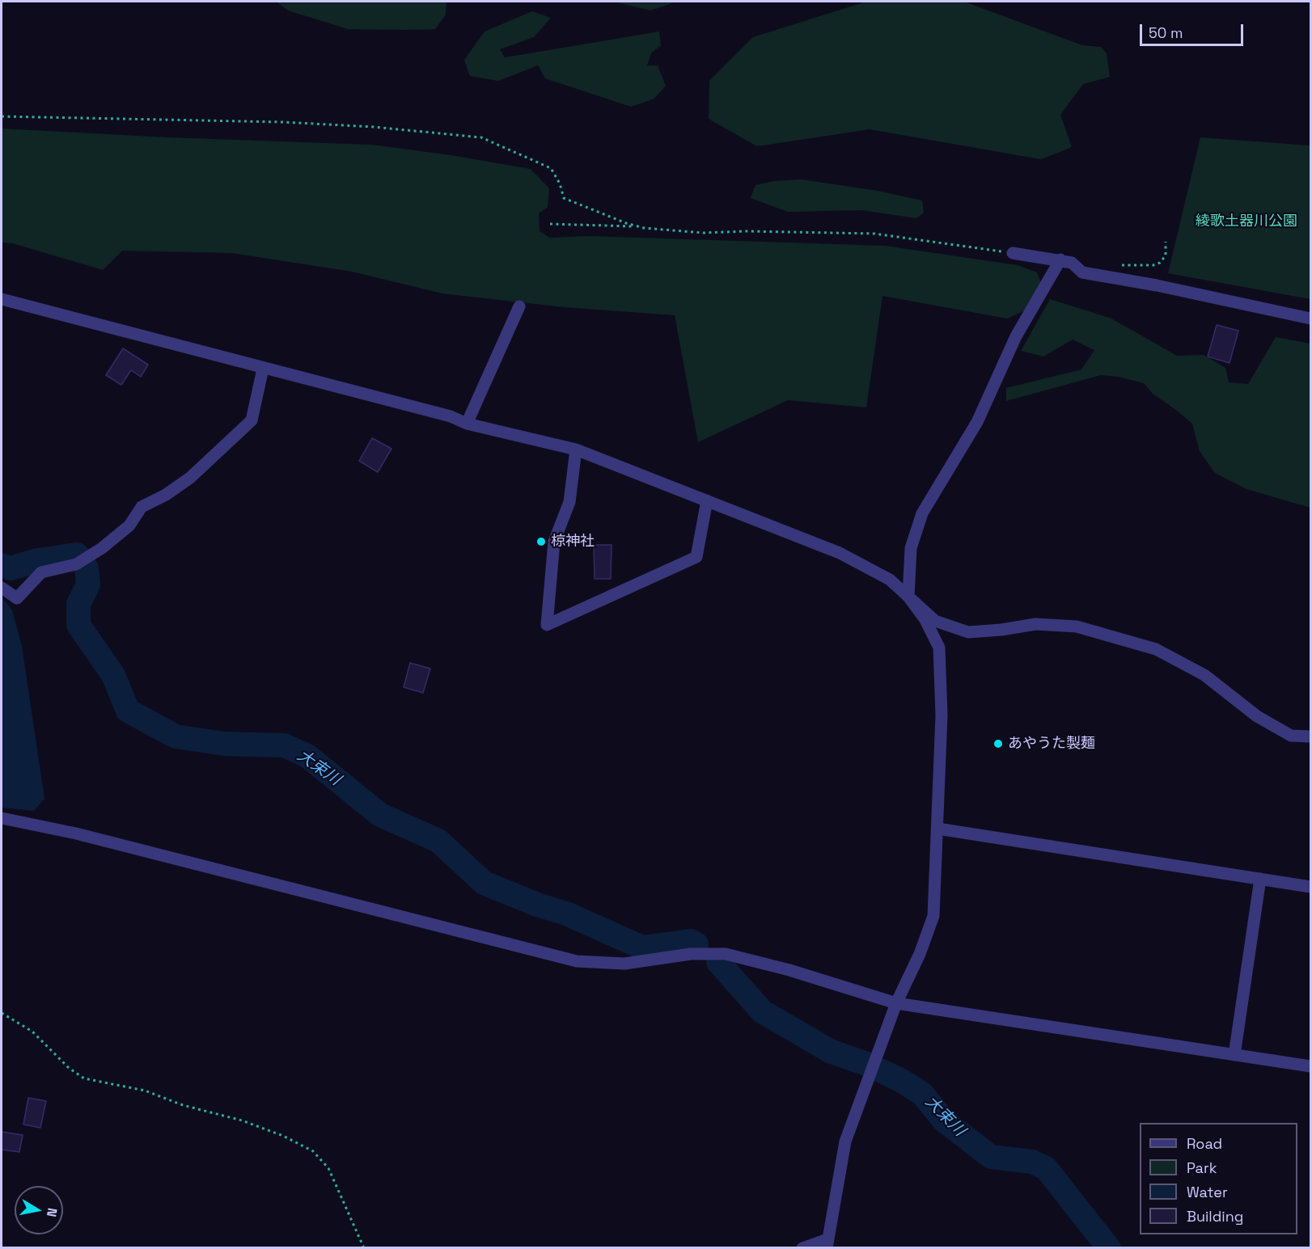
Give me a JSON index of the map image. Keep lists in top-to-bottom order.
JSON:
{
  "water": ["大束川"],
  "parks": ["綾歌土器川公園"],
  "places": ["椋神社", "あやうた製麺"],
  "legend": [
    "Road",
    "Park",
    "Water",
    "Building"
  ],
  "scale_bar": "50 m",
  "north": "right"
}
